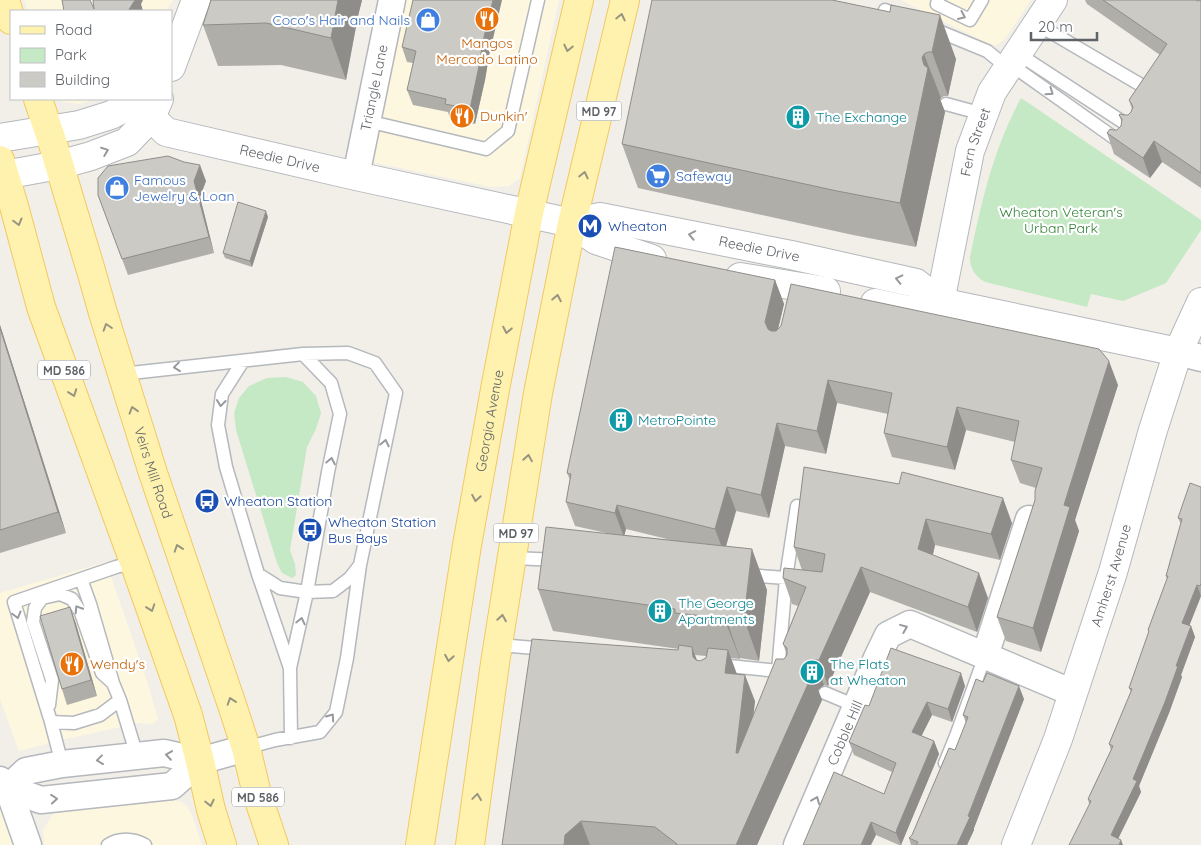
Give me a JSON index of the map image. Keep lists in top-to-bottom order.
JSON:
{
  "streets": {
    "main road": [
      "MD 97",
      "MD 586",
      "Georgia Avenue",
      "Veirs Mill Road"
    ],
    "street": [
      "Triangle Lane",
      "Fern Street",
      "Reedie Drive",
      "Amherst Avenue",
      "Cobble Hill"
    ]
  },
  "crossings": [
    ["Triangle Lane", "Reedie Drive"],
    ["MD 97", "Reedie Drive"],
    ["Fern Street", "Reedie Drive"],
    ["Reedie Drive", "MD 586"],
    ["Reedie Drive", "Georgia Avenue"],
    ["Reedie Drive", "Veirs Mill Road"],
    ["Reedie Drive", "Amherst Avenue"],
    ["Amherst Avenue", "Cobble Hill"]
  ],
  "parks": ["Wheaton Veteran's Urban Park"],
  "places": {
    "restaurant": ["Mangos Mercado Latino", "Dunkin'", "Wendy's"],
    "shop": ["Coco's Hair and Nails", "Famous Jewelry & Loan"],
    "building": [
      "The Exchange",
      "MetroPointe",
      "The George Apartments",
      "The Flats at Wheaton"
    ],
    "supermarket": ["Safeway"],
    "metro station": ["Wheaton"],
    "bus stop": ["Wheaton Station", "Wheaton Station Bus Bays"]
  },
  "legend": ["Road", "Park", "Building"],
  "scale_bar": "20 m"
}
